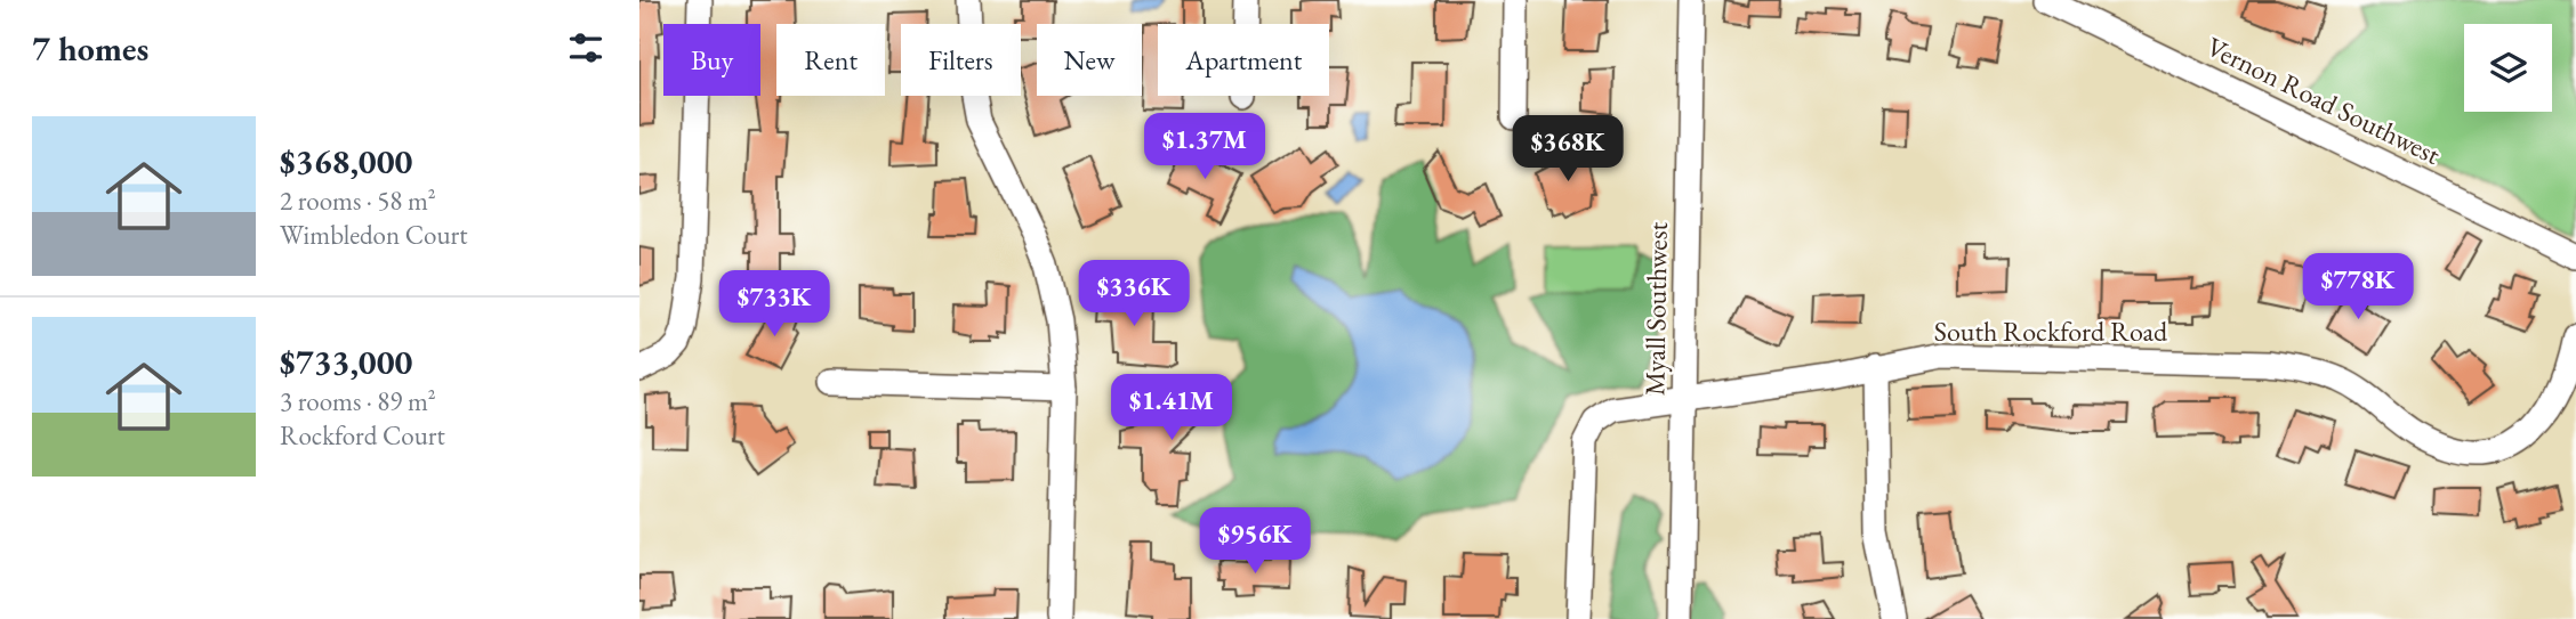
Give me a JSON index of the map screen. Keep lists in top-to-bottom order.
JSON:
{
  "streets": {
    "street": ["Vernon Road Southwest", "Myall Southwest", "South Rockford Road"]
  },
  "crossings": [
    ["Myall Southwest", "South Rockford Road"]
  ],
  "page": {
    "heading": "7 homes",
    "chip": [
      "Buy",
      "Rent",
      "Filters",
      "New",
      "Apartment"
    ],
    "list": [
      {
        "name": "$368,000",
        "note": "2 rooms · 58 m² · Wimbledon Court"
      },
      {
        "name": "$733,000",
        "note": "3 rooms · 89 m² · Rockford Court"
      }
    ],
    "price": [
      "$1.37M",
      "$368K",
      "$778K",
      "$336K",
      "$733K",
      "$1.41M",
      "$956K"
    ]
  }
}
